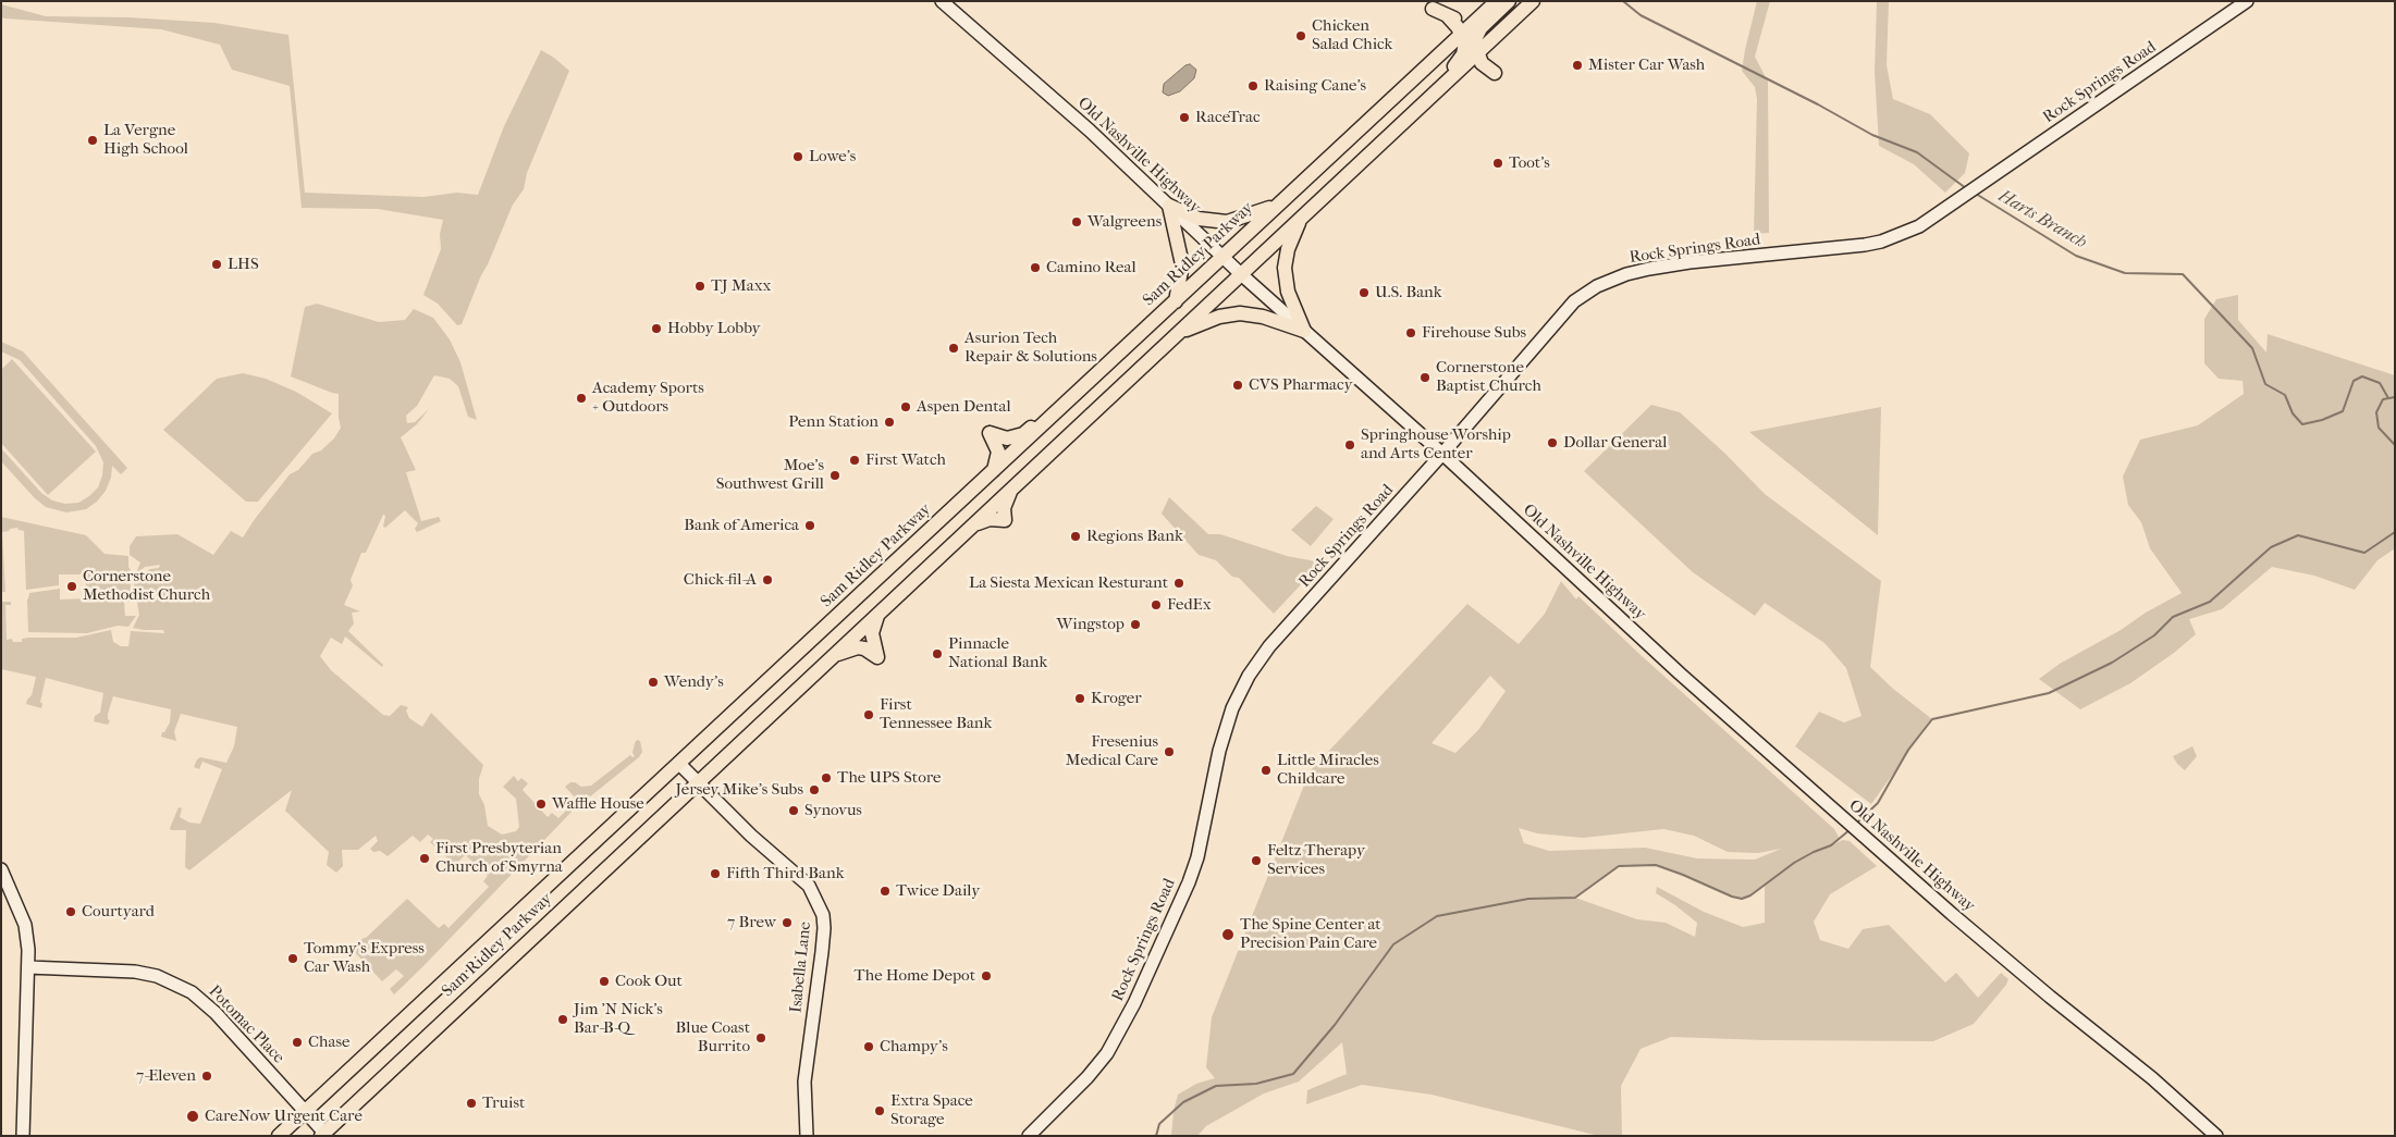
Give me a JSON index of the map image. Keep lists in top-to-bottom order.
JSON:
{
  "streets": {
    "main road": ["Sam Ridley Parkway"],
    "street": [
      "Rock Springs Road",
      "Old Nashville Highway",
      "Isabella Lane",
      "Potomac Place"
    ]
  },
  "crossings": [
    ["Rock Springs Road", "Old Nashville Highway"],
    ["Old Nashville Highway", "Sam Ridley Parkway"],
    ["Sam Ridley Parkway", "Isabella Lane"],
    ["Sam Ridley Parkway", "Potomac Place"]
  ],
  "water": ["Harts Branch"],
  "places": [
    "Chicken Salad Chick",
    "Mister Car Wash",
    "Raising Cane's",
    "RaceTrac",
    "La Vergne High School",
    "Lowe's",
    "Toot's",
    "Walgreens",
    "LHS",
    "Camino Real",
    "TJ Maxx",
    "U.S. Bank",
    "Hobby Lobby",
    "Firehouse Subs",
    "Asurion Tech Repair & Solutions",
    "Cornerstone Baptist Church",
    "CVS Pharmacy",
    "Academy Sports + Outdoors",
    "Aspen Dental",
    "Penn Station",
    "Dollar General",
    "Springhouse Worship and Arts Center",
    "First Watch",
    "Moe's Southwest Grill",
    "Bank of America",
    "Regions Bank",
    "Chick-fil-A",
    "La Siesta Mexican Resturant",
    "Cornerstone Methodist Church",
    "FedEx",
    "Wingstop",
    "Pinnacle National Bank",
    "Wendy's",
    "Kroger",
    "First Tennessee Bank",
    "Fresenius Medical Care",
    "Little Miracles Childcare",
    "The UPS Store",
    "Jersey Mike's Subs",
    "Waffle House",
    "Synovus",
    "First Presbyterian Church of Smyrna",
    "Feltz Therapy Services",
    "Fifth Third Bank",
    "Twice Daily",
    "Courtyard",
    "7 Brew",
    "The Spine Center at Precision Pain Care",
    "Tommy's Express Car Wash",
    "The Home Depot",
    "Cook Out",
    "Jim 'N Nick's Bar-B-Q",
    "Blue Coast Burrito",
    "Chase",
    "Champy's",
    "7-Eleven",
    "Truist",
    "Extra Space Storage",
    "CareNow Urgent Care"
  ]
}
